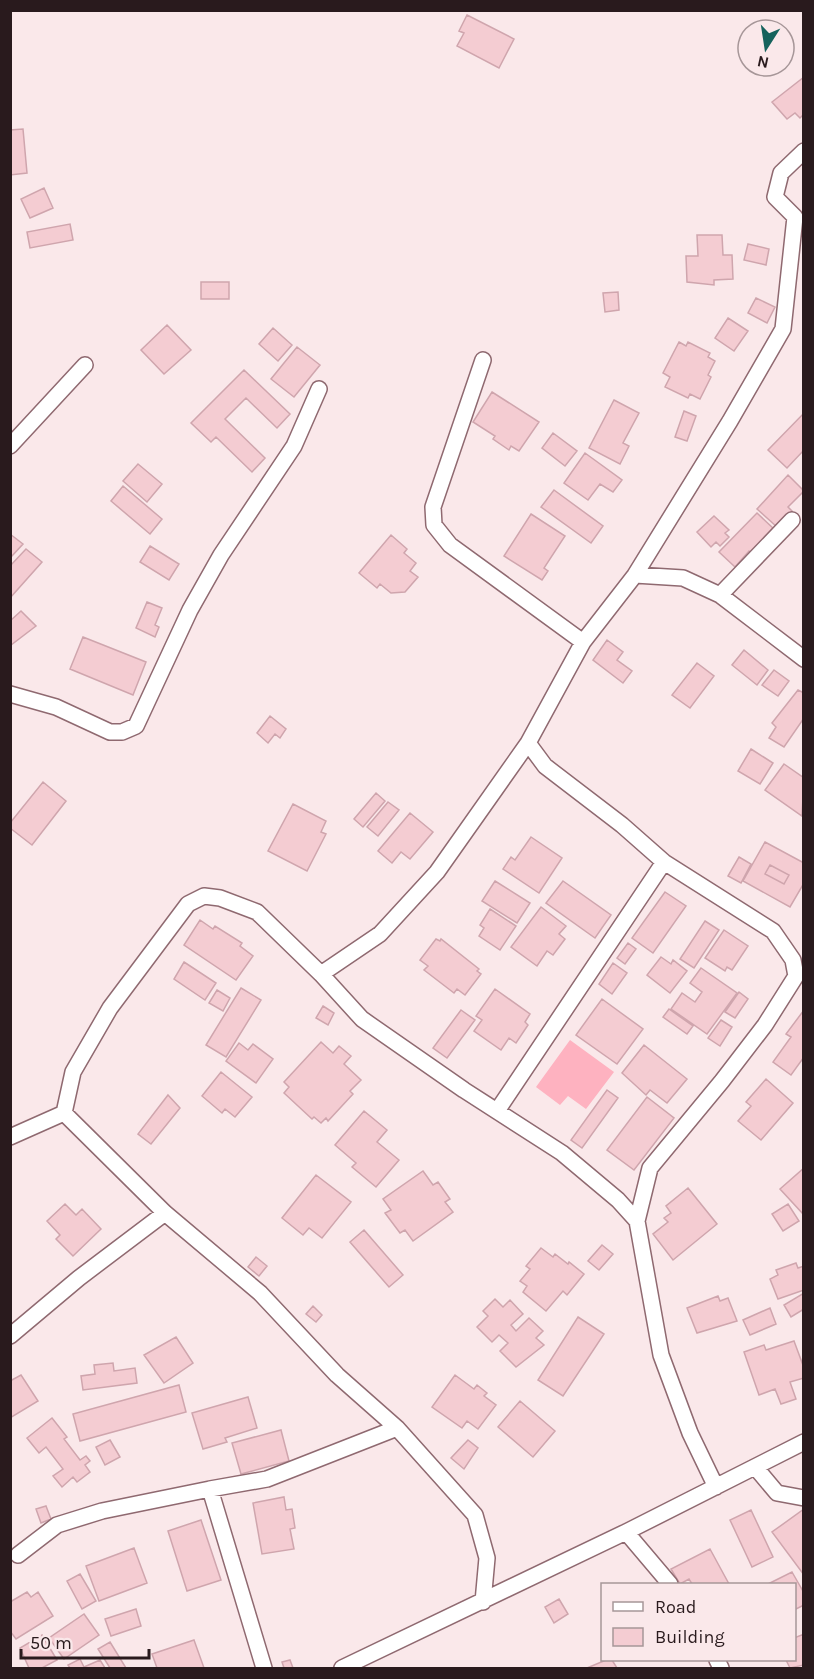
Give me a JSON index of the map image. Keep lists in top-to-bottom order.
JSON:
{
  "legend": ["Road", "Building"],
  "scale_bar": "50 m",
  "north": "bottom"
}
